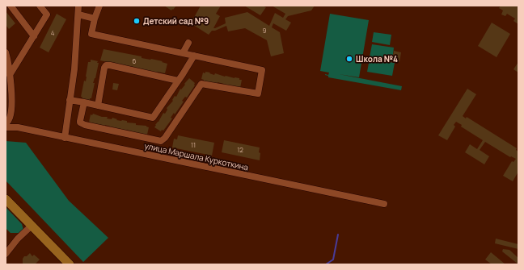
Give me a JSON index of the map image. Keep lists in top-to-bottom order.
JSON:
{
  "streets": {
    "street": ["улица Маршала Куркоткина"]
  },
  "places": ["Детский сад №9", "Школа №4"],
  "house_numbers": [
    "9",
    "4",
    "6",
    "11",
    "12"
  ]
}
